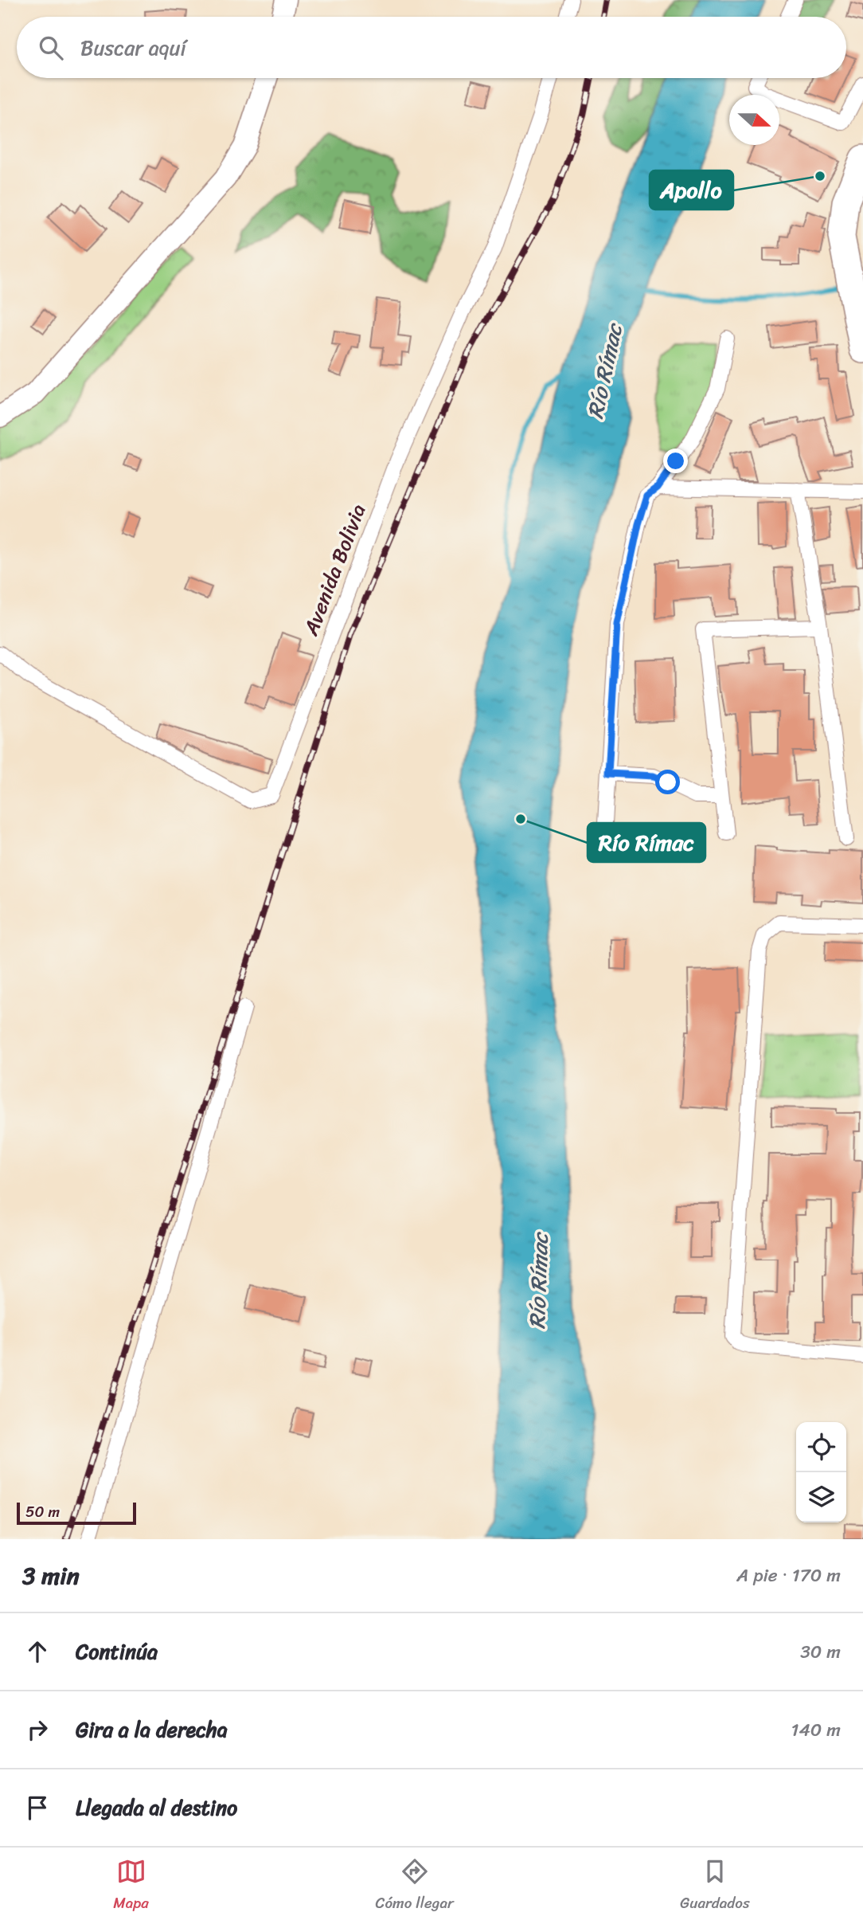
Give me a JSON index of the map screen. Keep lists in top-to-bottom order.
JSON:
{
  "streets": {
    "street": ["Avenida Bolivia"]
  },
  "water": ["Río Rímac"],
  "places": ["Apollo", "Río Rímac"],
  "scale_bar": "50 m",
  "north": "right",
  "page": {
    "search": "Buscar aquí",
    "scale": "50 m",
    "heading": ["3 min", "A pie · 170 m"],
    "list": [
      ["Continúa", "30 m"],
      ["Gira a la derecha", "140 m"],
      "Llegada al destino"
    ],
    "nav": ["Mapa", "Cómo llegar", "Guardados"]
  }
}
